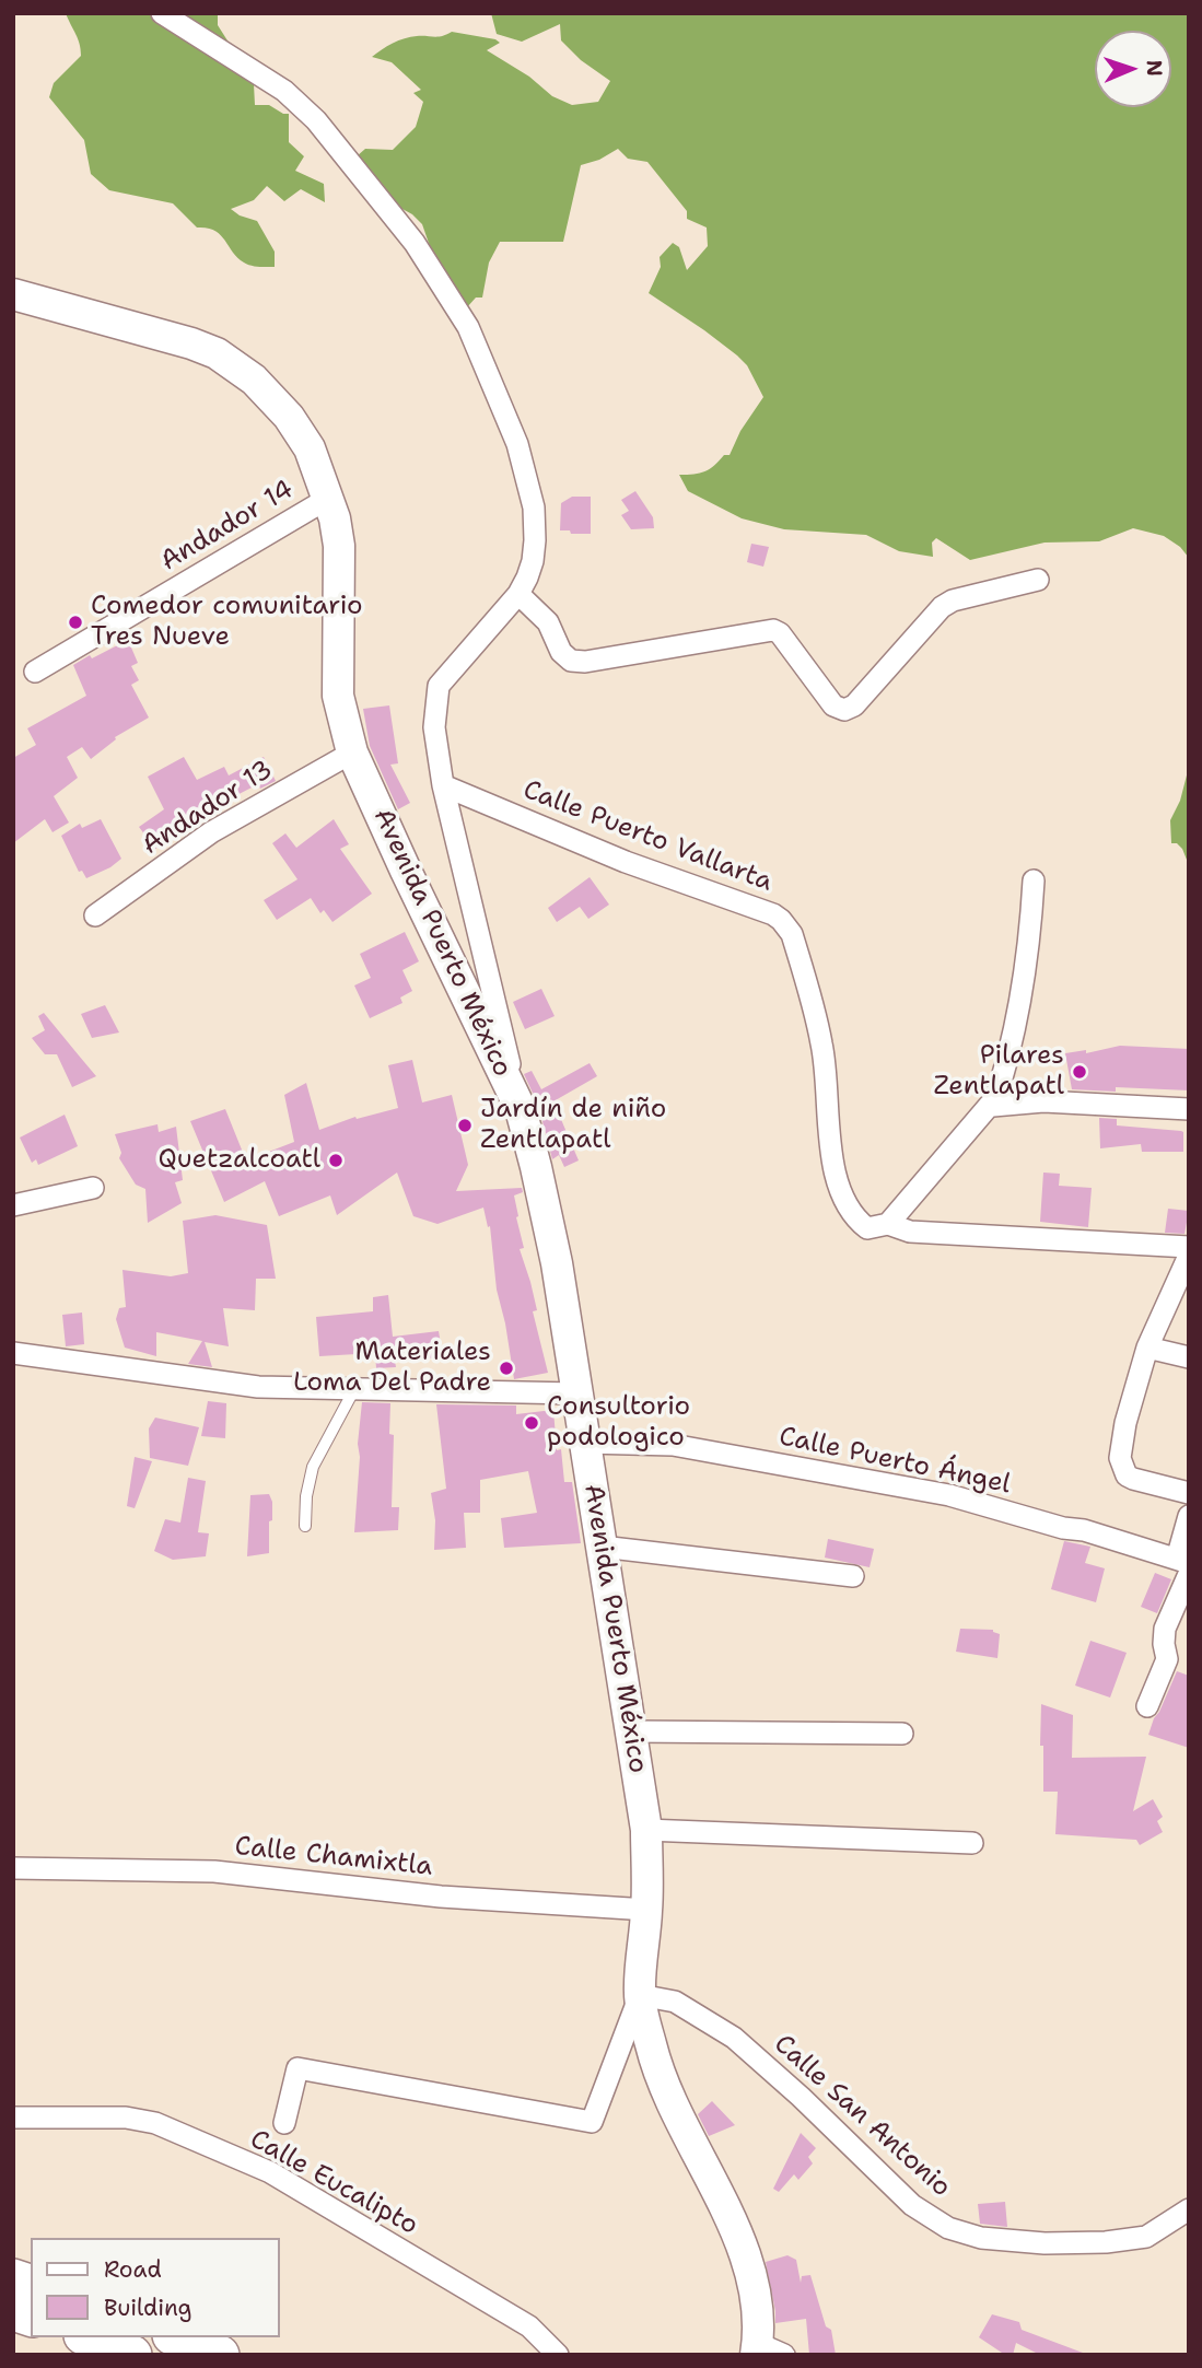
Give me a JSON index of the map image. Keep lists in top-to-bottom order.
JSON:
{
  "streets": {
    "main road": ["Avenida Puerto México"],
    "street": [
      "Andador 14",
      "Andador 13",
      "Calle Puerto Vallarta",
      "Calle Puerto Ángel",
      "Calle Chamixtla",
      "Calle San Antonio",
      "Calle Eucalipto"
    ]
  },
  "crossings": [
    ["Andador 14", "Avenida Puerto México"],
    ["Andador 13", "Avenida Puerto México"],
    ["Avenida Puerto México", "Calle Puerto Ángel"],
    ["Avenida Puerto México", "Calle Chamixtla"],
    ["Avenida Puerto México", "Calle San Antonio"]
  ],
  "places": [
    "Comedor comunitario Tres Nueve",
    "Pilares Zentlapatl",
    "Jardín de niño Zentlapatl",
    "Quetzalcoatl",
    "Materiales Loma Del Padre",
    "Consultorio podologico"
  ],
  "legend": ["Road", "Building"],
  "north": "right"
}
